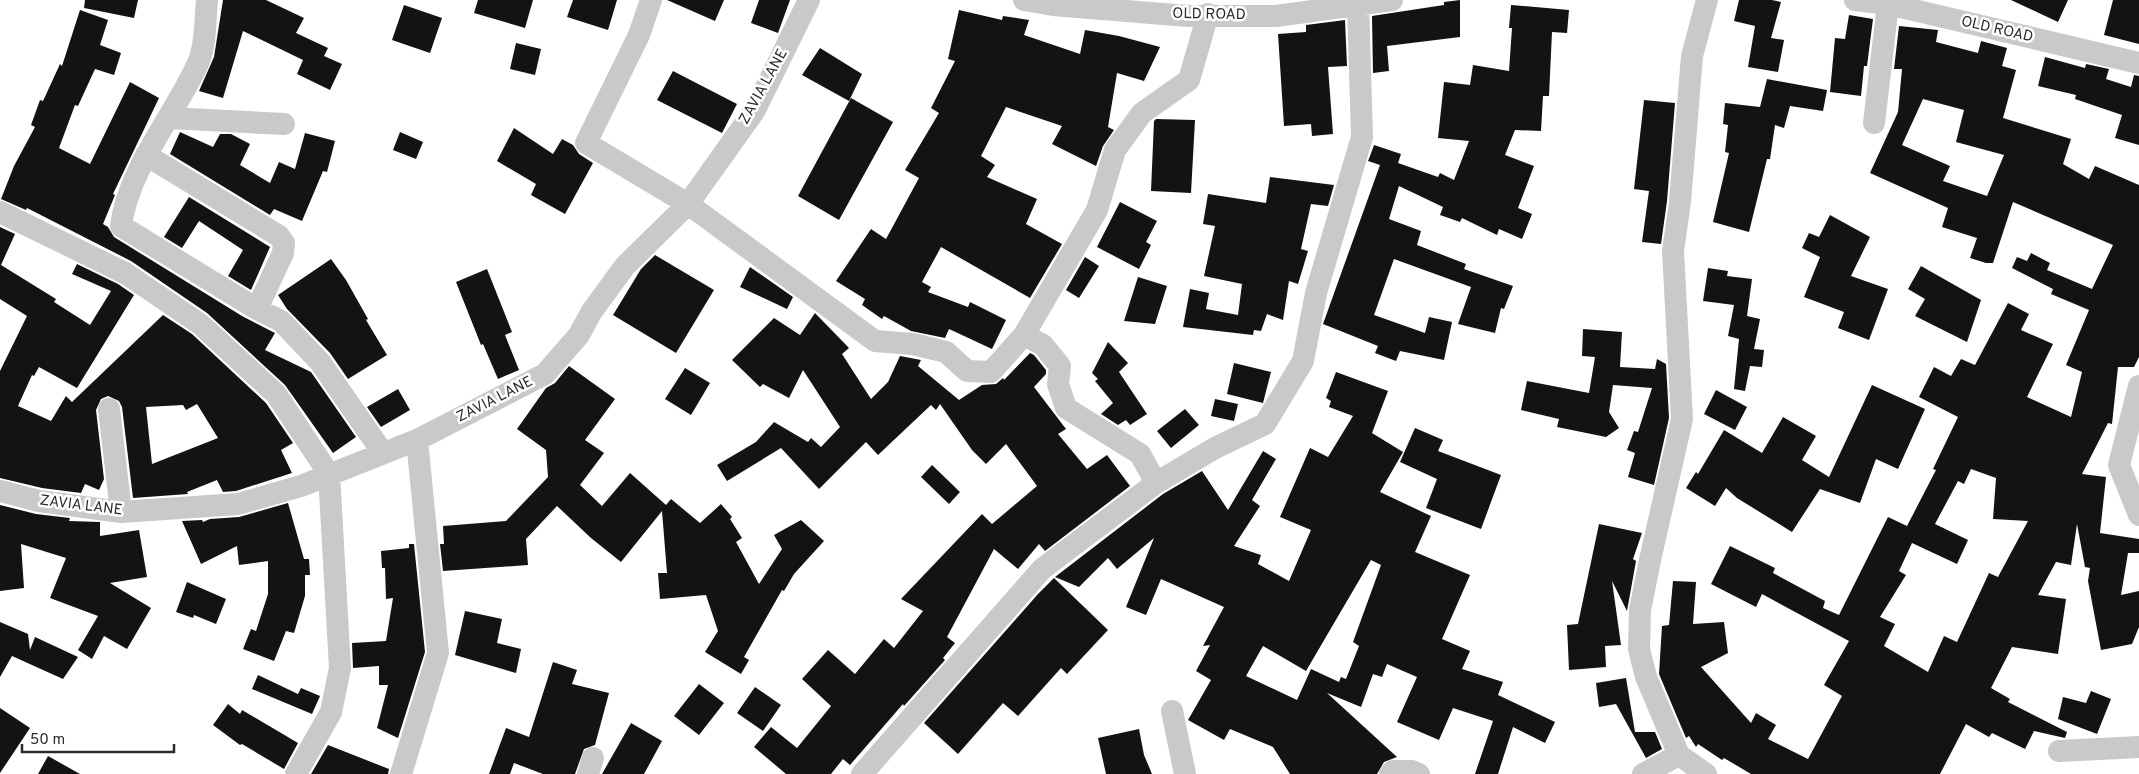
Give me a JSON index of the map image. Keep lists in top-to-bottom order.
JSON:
{
  "streets": {
    "street": ["OLD ROAD", "ZAVIA LANE"]
  },
  "scale_bar": "50 m"
}
